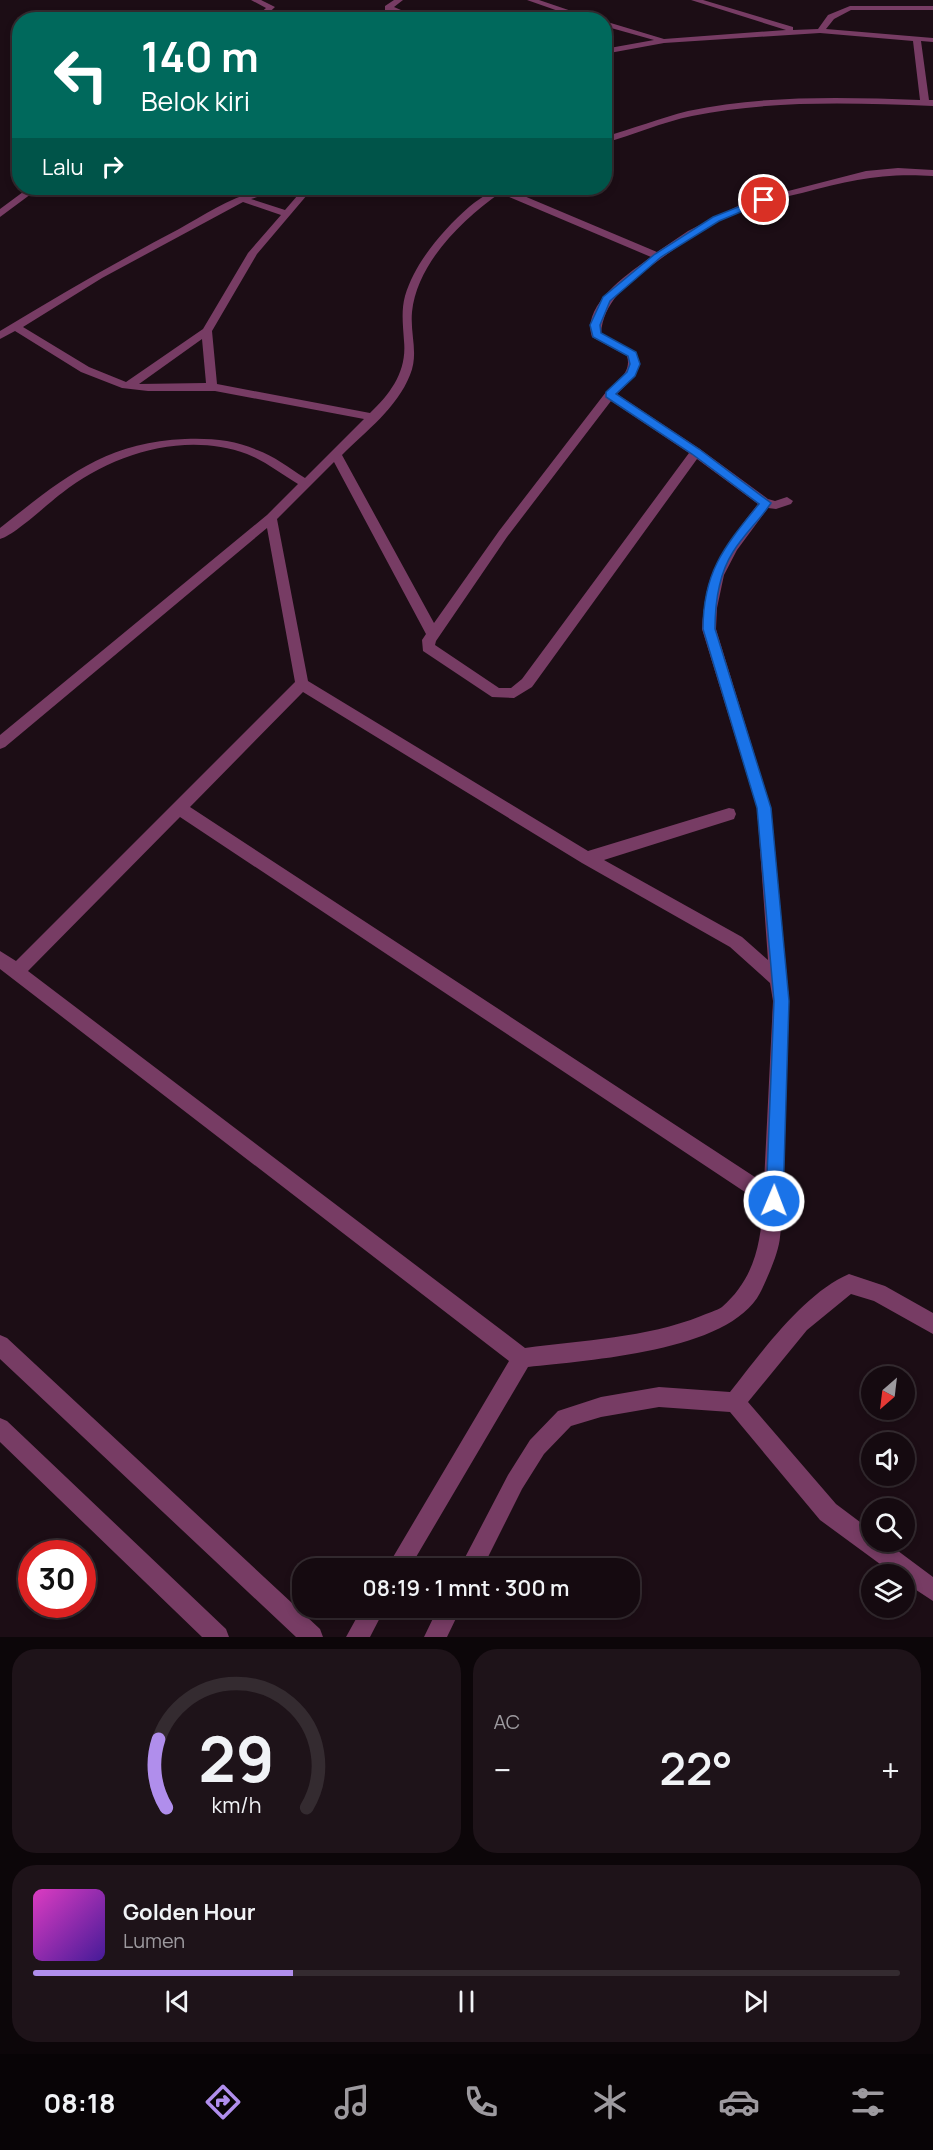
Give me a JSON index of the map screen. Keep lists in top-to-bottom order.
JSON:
{
  "north": "bottom left",
  "page": {
    "turn": ["140 m", "Belok kiri"],
    "then": "Lalu",
    "limit": "30",
    "trip": "08:19 · 1 mnt · 300 m",
    "tile": "AC",
    "heat": ["−", "22°", "+"],
    "song": ["Golden Hour", "Lumen"],
    "tabs": "08:18",
    "gauge": ["29", "km/h"]
  }
}
